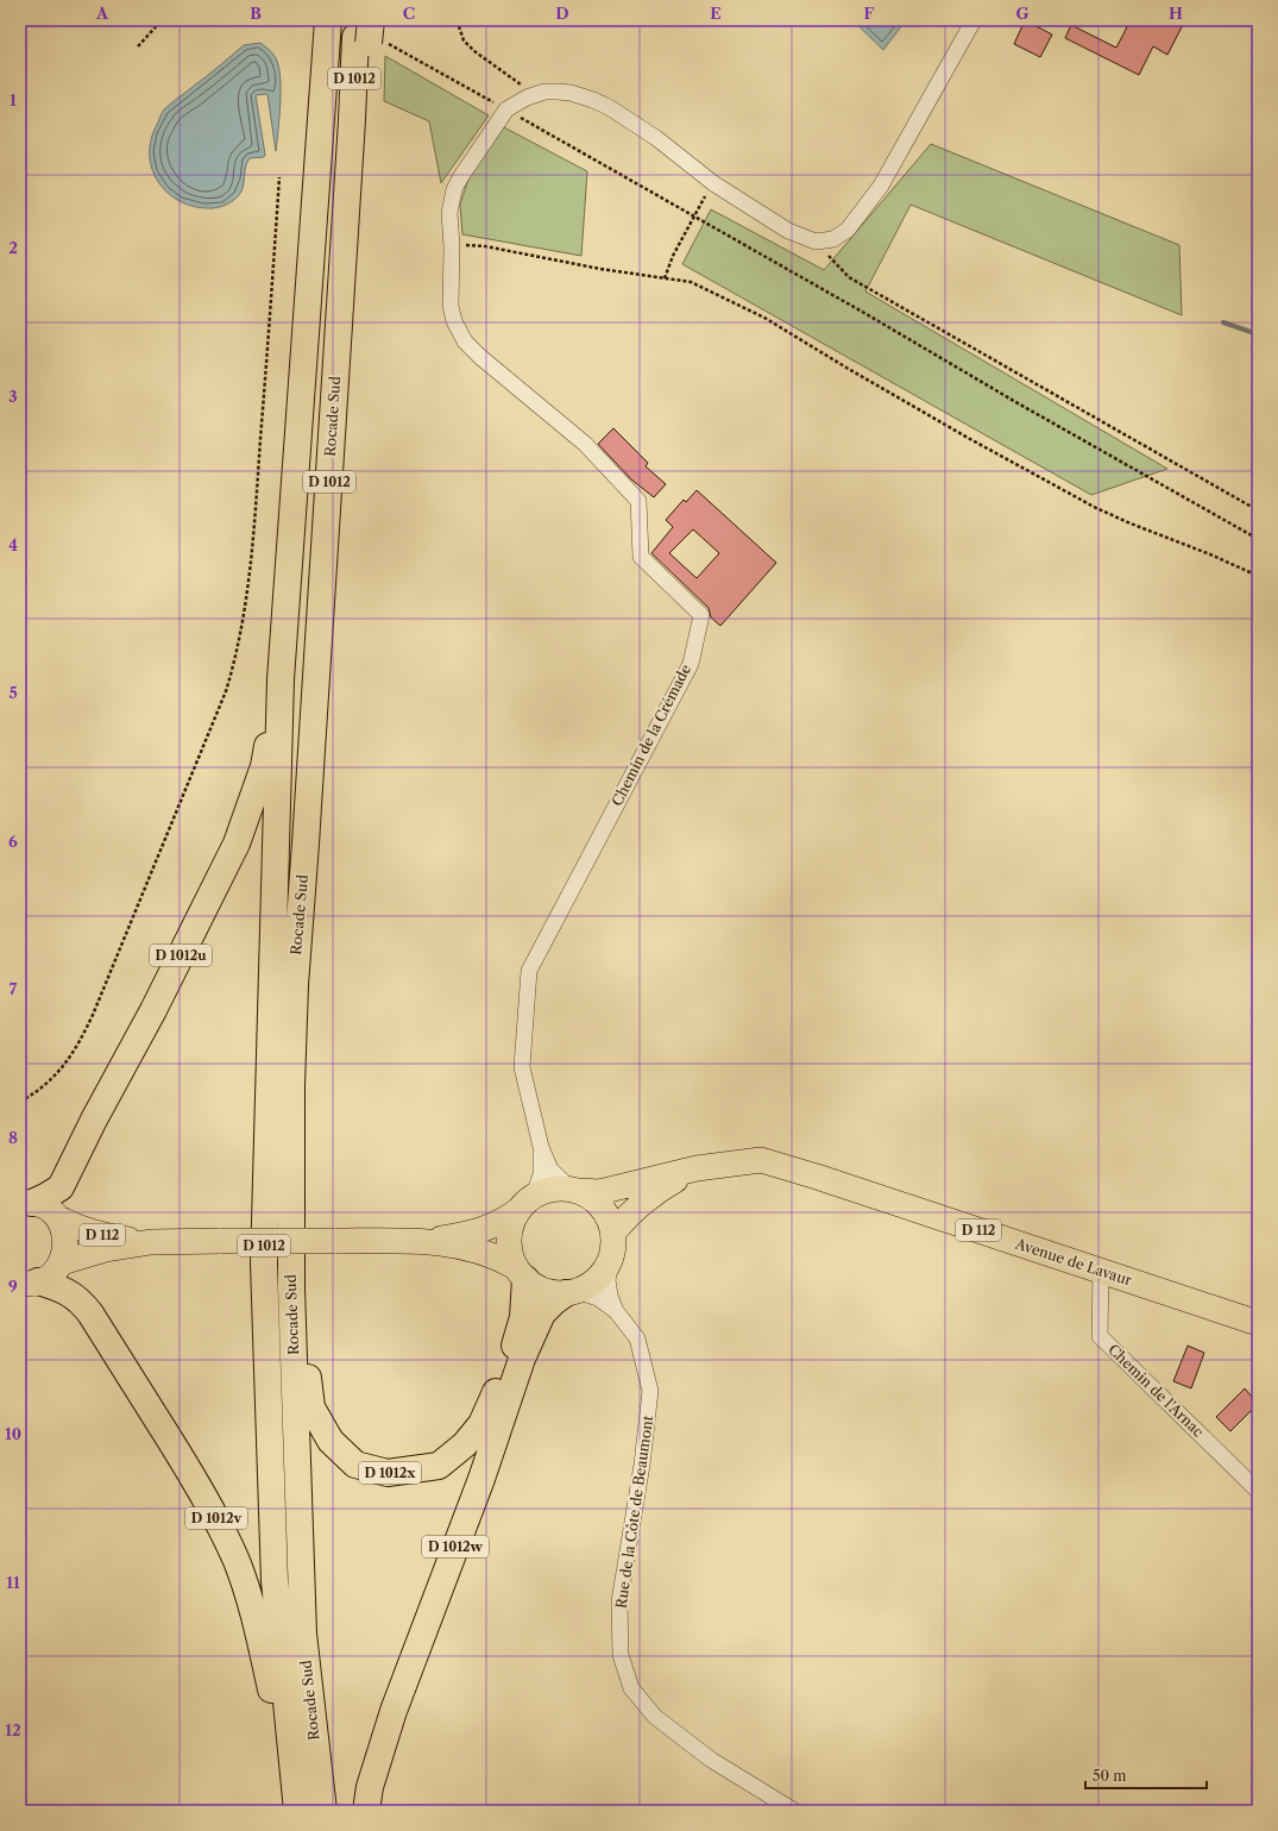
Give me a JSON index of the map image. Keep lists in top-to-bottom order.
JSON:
{
  "streets": {
    "highway": [
      "D 1012",
      "Rocade Sud",
      "D 1012u",
      "D 1012x",
      "D 1012v",
      "D 1012w"
    ],
    "main road": ["D 112", "Avenue de Lavaur"],
    "street": ["Chemin de la Crémade", "Chemin de l'Arnac", "Rue de la Côte de Beaumont"]
  },
  "crossings": [
    ["Rocade Sud", "D 1012u"],
    ["Rocade Sud", "D 1012x"],
    ["Rocade Sud", "D 1012v"],
    ["D 112", "Avenue de Lavaur"],
    ["D 112", "D 1012x"],
    ["D 112", "Rue de la Côte de Beaumont"],
    ["D 112", "D 1012w"],
    ["Avenue de Lavaur", "Chemin de l'Arnac"],
    ["D 1012x", "Rue de la Côte de Beaumont"],
    ["D 1012x", "D 1012w"],
    ["Rue de la Côte de Beaumont", "D 1012w"]
  ],
  "scale_bar": "50 m",
  "grid": {
    "columns": [
      "A",
      "B",
      "C",
      "D",
      "E",
      "F",
      "G",
      "H"
    ],
    "rows": [
      "1",
      "2",
      "3",
      "4",
      "5",
      "6",
      "7",
      "8",
      "9",
      "10",
      "11",
      "12"
    ]
  }
}
